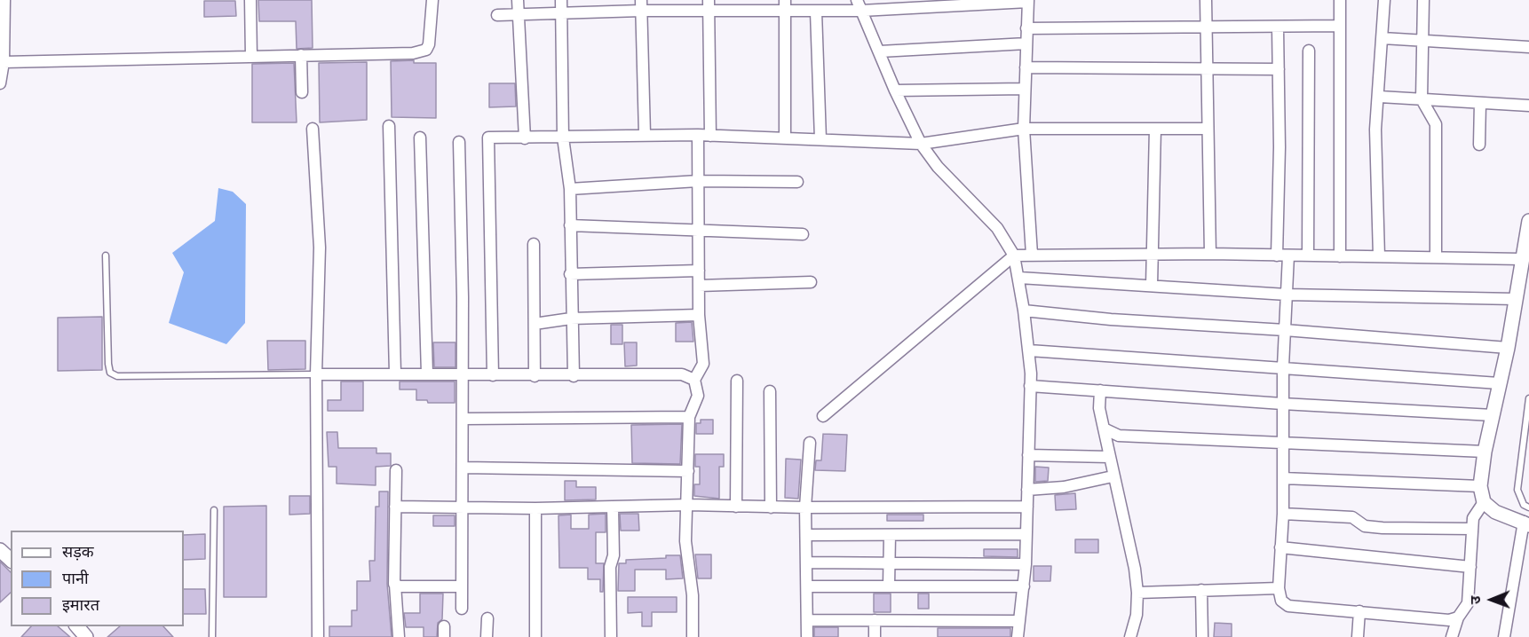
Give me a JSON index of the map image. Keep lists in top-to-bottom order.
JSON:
{
  "legend": ["सड़क", "पानी", "इमारत"],
  "north": "left"
}
